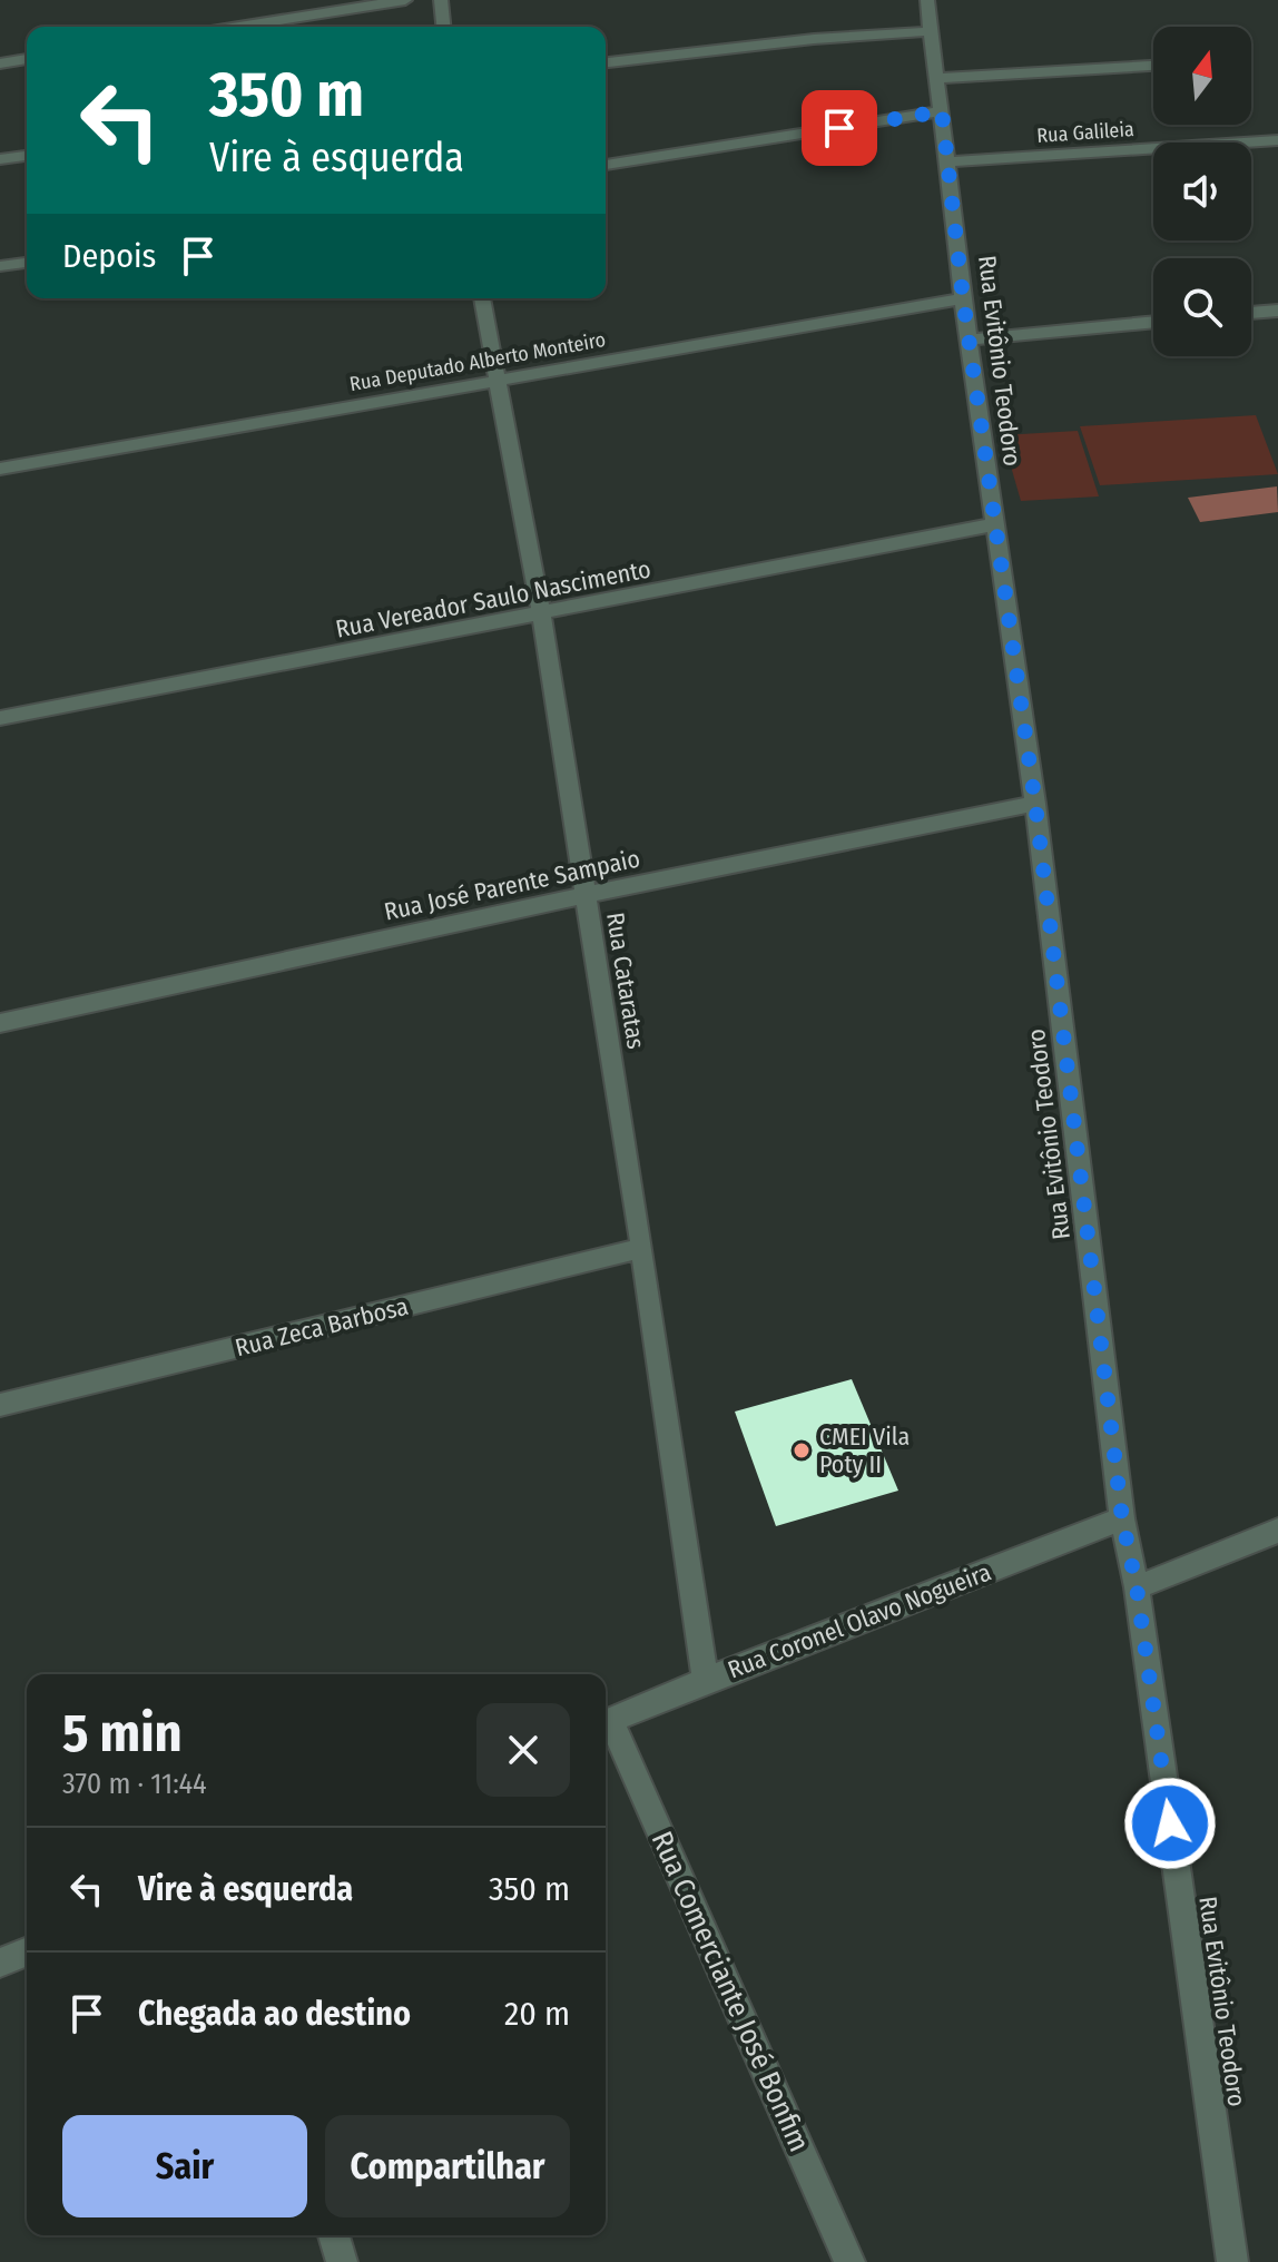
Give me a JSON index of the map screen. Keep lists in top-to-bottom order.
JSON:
{
  "streets": {
    "street": [
      "Rua Galileia",
      "Rua Evitônio Teodoro",
      "Rua Deputado Alberto Monteiro",
      "Rua Vereador Saulo Nascimento",
      "Rua José Parente Sampaio",
      "Rua Cataratas",
      "Rua Zeca Barbosa",
      "Rua Coronel Olavo Nogueira",
      "Rua Comerciante José Bonfim"
    ]
  },
  "crossings": [
    ["Rua Galileia", "Rua Evitônio Teodoro"],
    ["Rua Evitônio Teodoro", "Rua Deputado Alberto Monteiro"],
    ["Rua Evitônio Teodoro", "Rua Vereador Saulo Nascimento"],
    ["Rua Evitônio Teodoro", "Rua José Parente Sampaio"],
    ["Rua Evitônio Teodoro", "Rua Coronel Olavo Nogueira"],
    ["Rua Deputado Alberto Monteiro", "Rua Cataratas"],
    ["Rua Vereador Saulo Nascimento", "Rua Cataratas"],
    ["Rua José Parente Sampaio", "Rua Cataratas"],
    ["Rua Cataratas", "Rua Zeca Barbosa"],
    ["Rua Cataratas", "Rua Coronel Olavo Nogueira"]
  ],
  "places": ["CMEI Vila Poty II"],
  "north": "top",
  "page": {
    "turn": ["350 m", "Vire à esquerda"],
    "then": "Depois",
    "heading": ["5 min", "370 m · 11:44"],
    "list": [
      {
        "name": "Vire à esquerda",
        "value": "350 m"
      },
      {
        "name": "Chegada ao destino",
        "value": "20 m"
      }
    ],
    "buttons": ["Sair", "Compartilhar"]
  }
}
